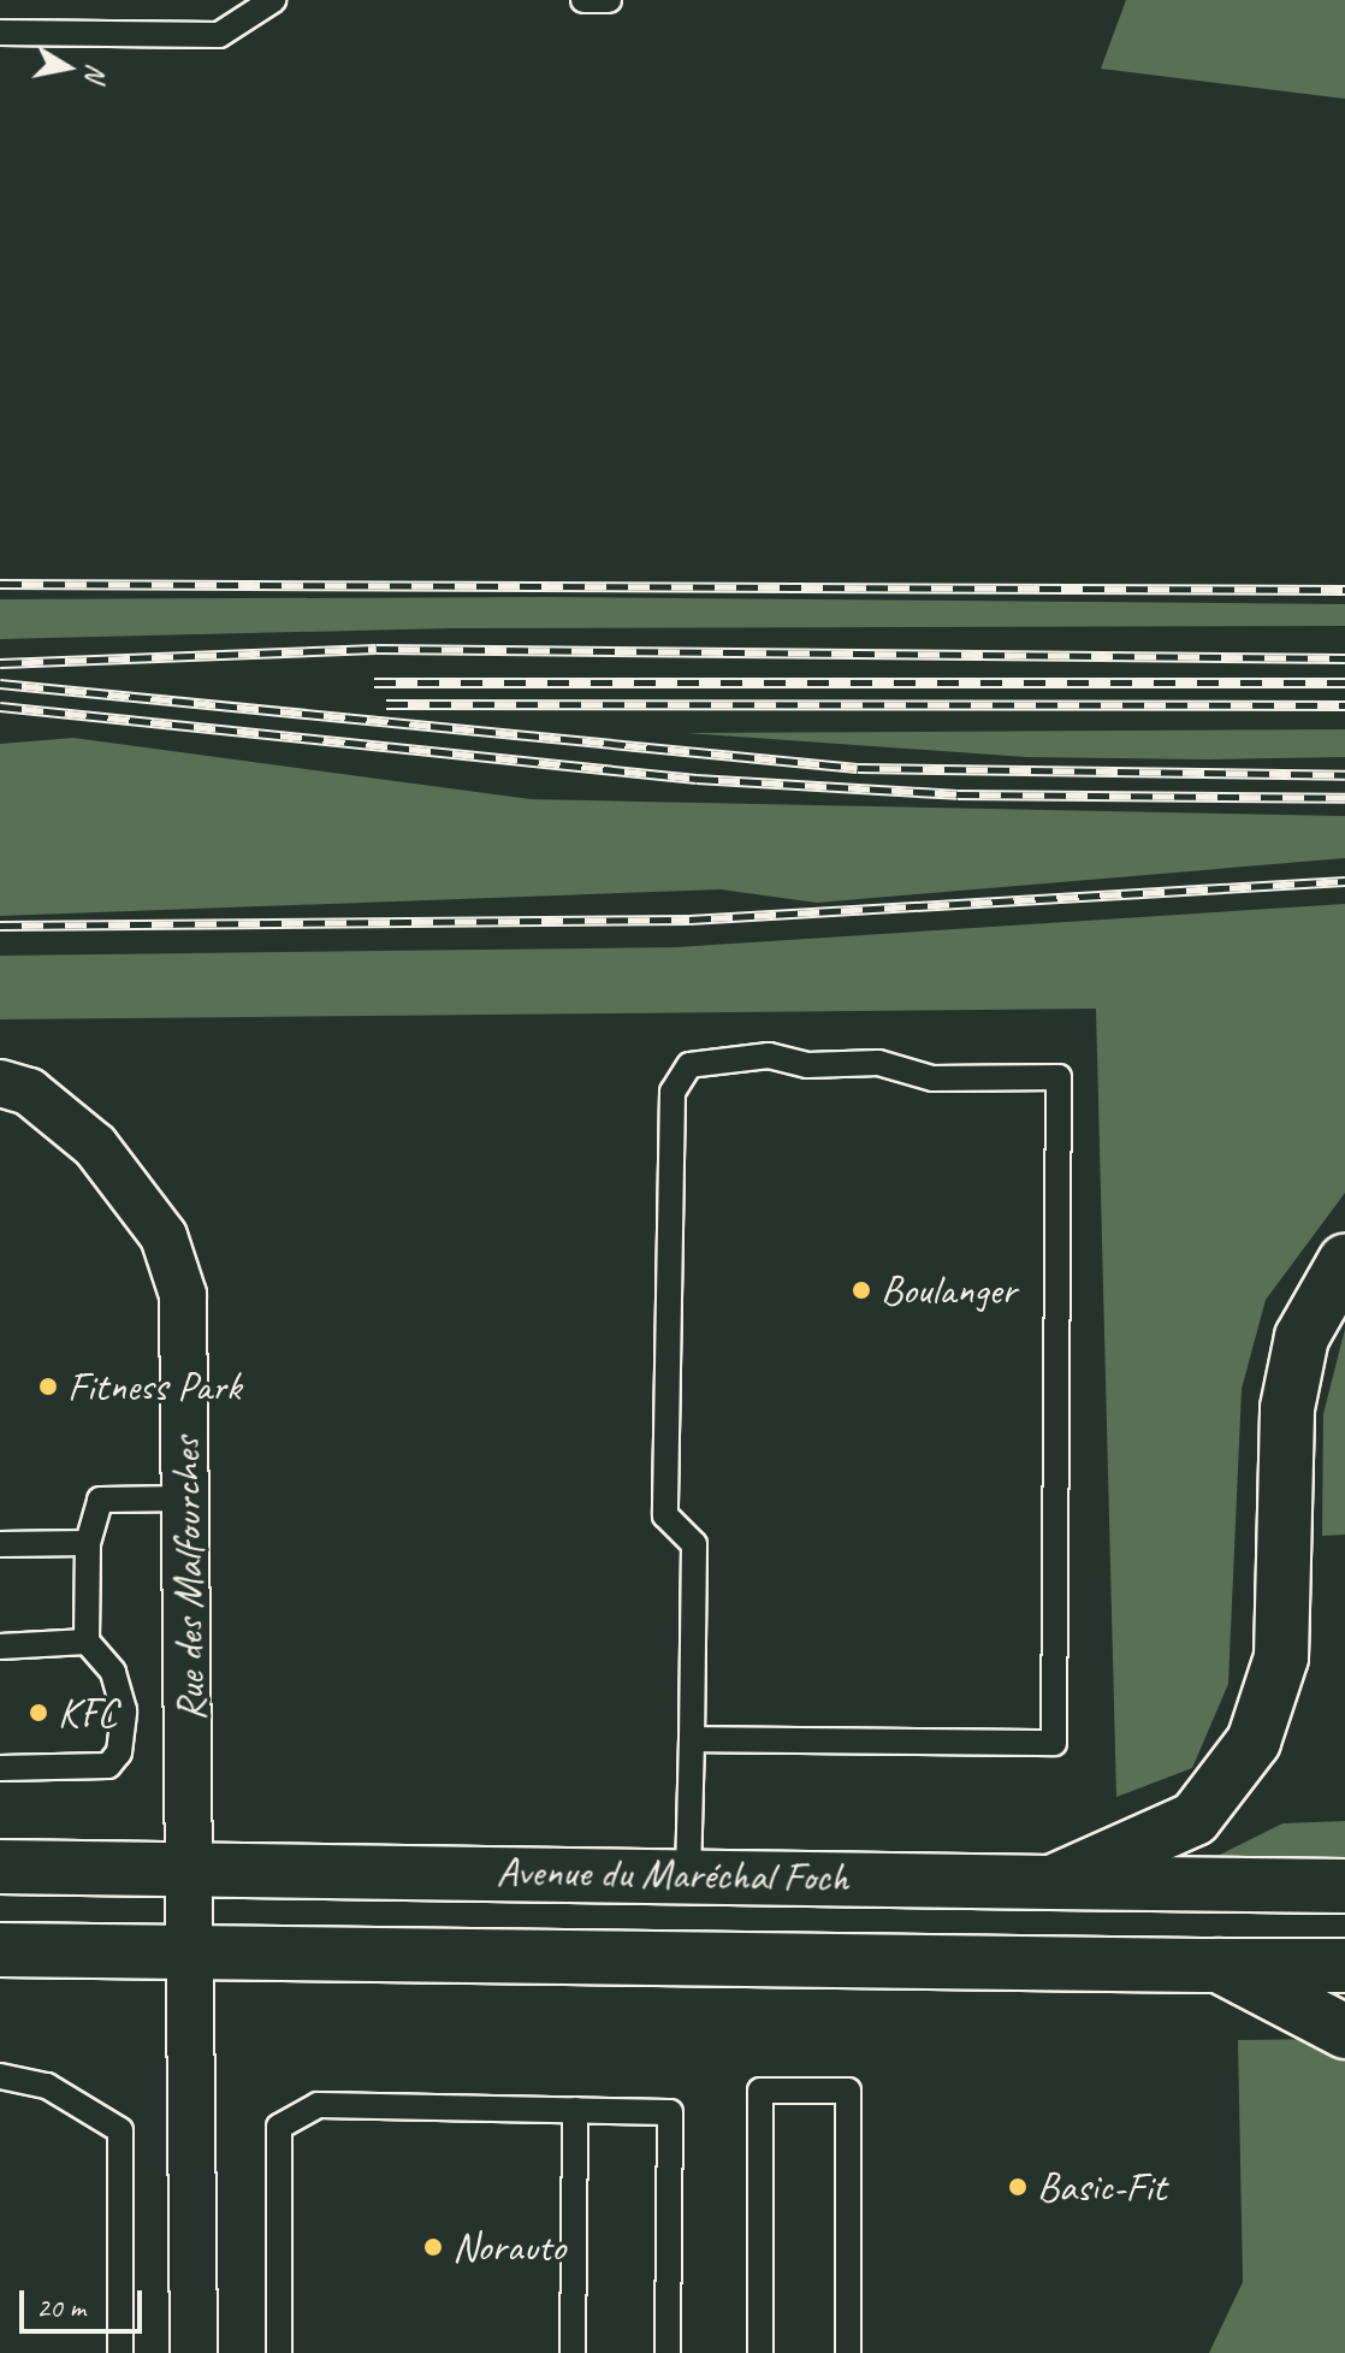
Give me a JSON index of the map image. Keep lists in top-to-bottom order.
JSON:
{
  "streets": {
    "main road": ["Avenue du Maréchal Foch"],
    "street": ["Rue des Malfourches"]
  },
  "crossings": [
    ["Rue des Malfourches", "Avenue du Maréchal Foch"]
  ],
  "places": [
    "Boulanger",
    "Fitness Park",
    "KFC",
    "Basic-Fit",
    "Norauto"
  ],
  "scale_bar": "20 m",
  "north": "right"
}
